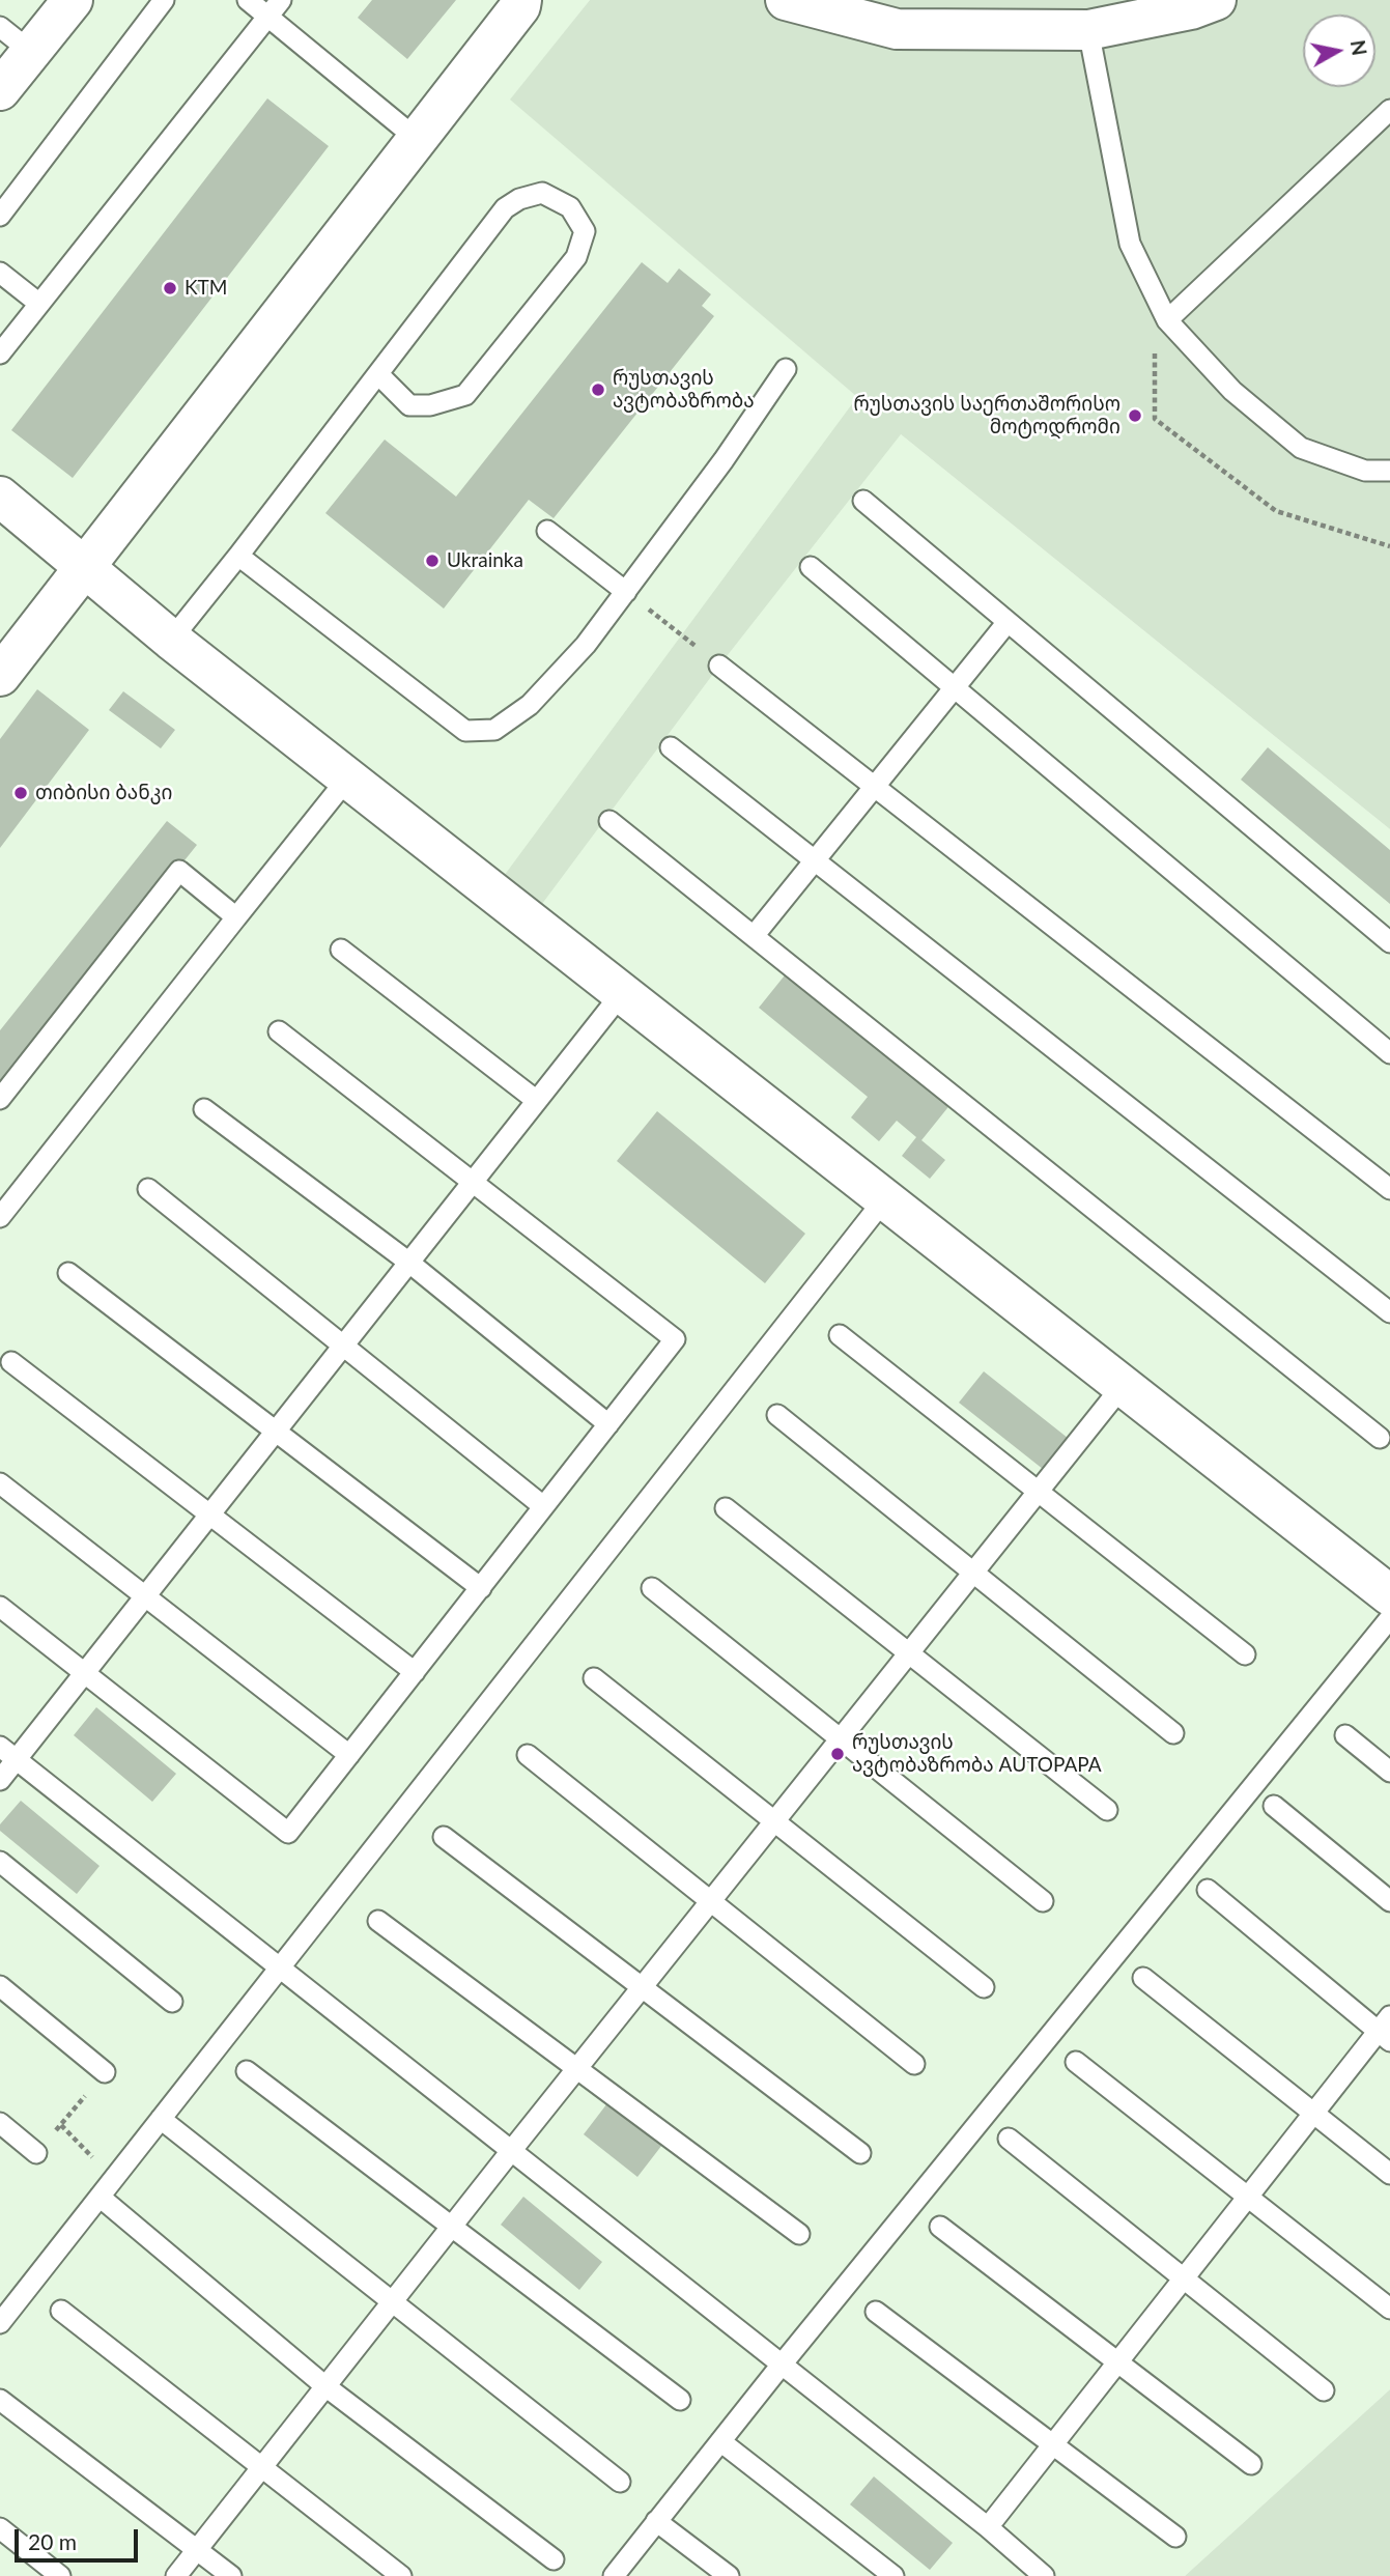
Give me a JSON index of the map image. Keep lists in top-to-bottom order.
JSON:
{
  "places": [
    "KTM",
    "რუსთავის ავტობაზრობა",
    "რუსთავის საერთაშორისო მოტოდრომი",
    "Ukrainka",
    "თიბისი ბანკი",
    "რუსთავის ავტობაზრობა AUTOPAPA"
  ],
  "scale_bar": "20 m",
  "north": "right"
}
